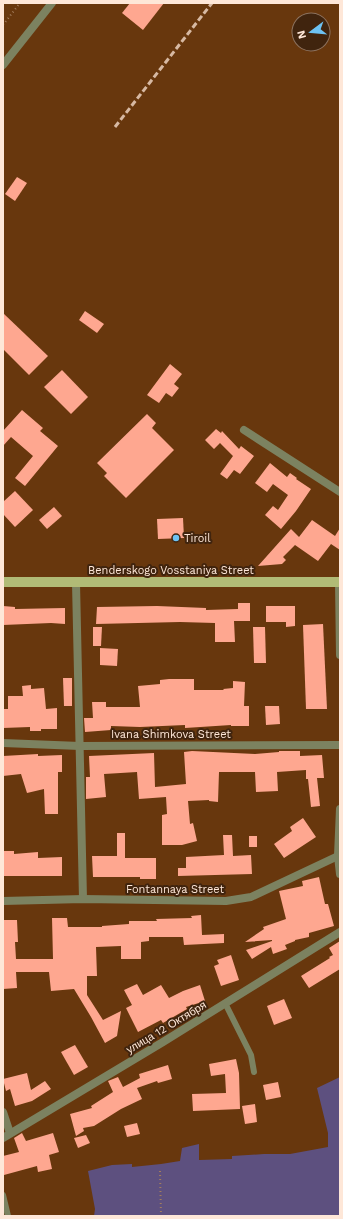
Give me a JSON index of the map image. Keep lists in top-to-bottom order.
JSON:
{
  "streets": {
    "main road": ["Benderskogo Vosstaniya Street"],
    "street": ["Ivana Shimkova Street", "Fontannaya Street", "улица 12 Октября"]
  },
  "places": ["Tiroil"],
  "north": "left"
}
